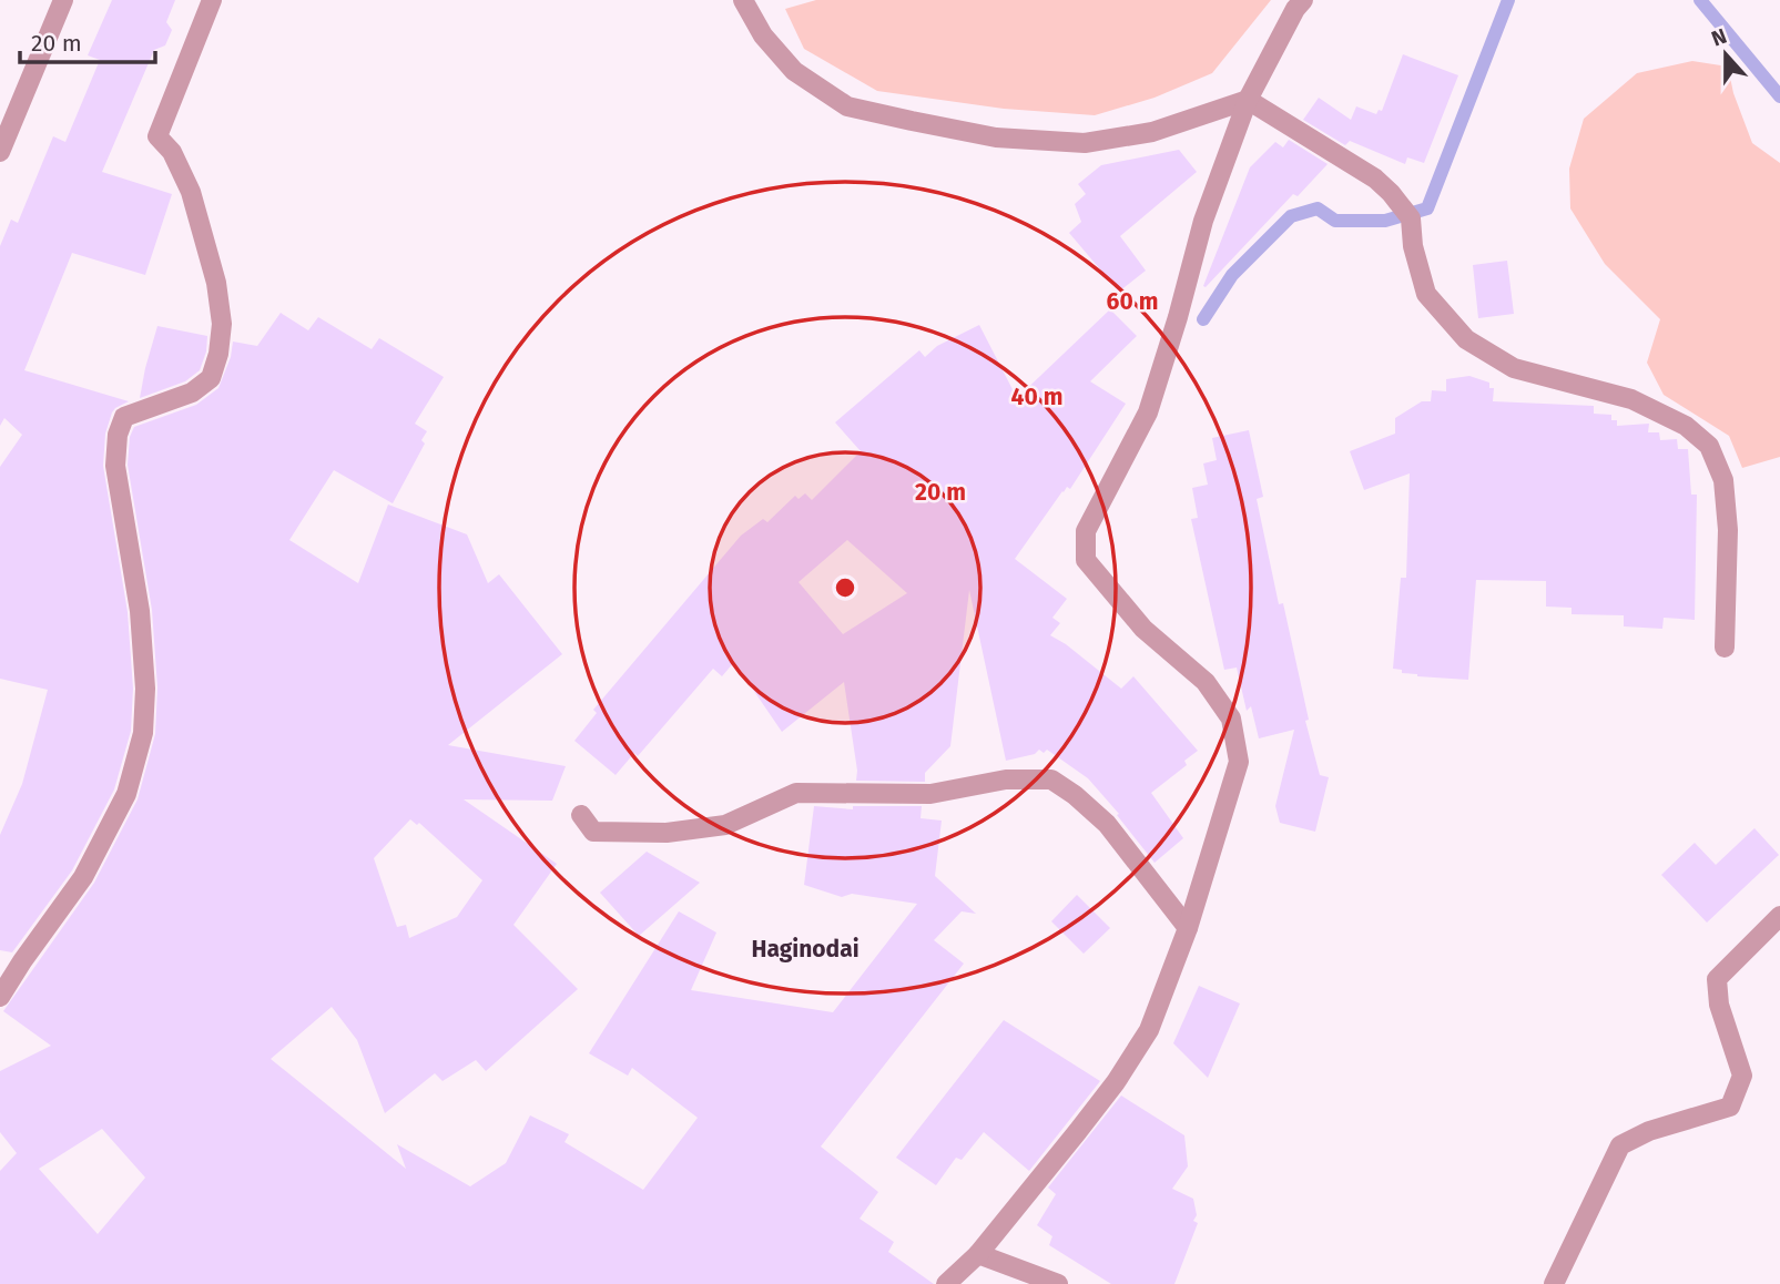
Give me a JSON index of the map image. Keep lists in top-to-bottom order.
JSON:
{
  "districts": ["Haginodai"],
  "scale_bar": "20 m",
  "north": "top",
  "rings": ["60 m", "40 m", "20 m"]
}
